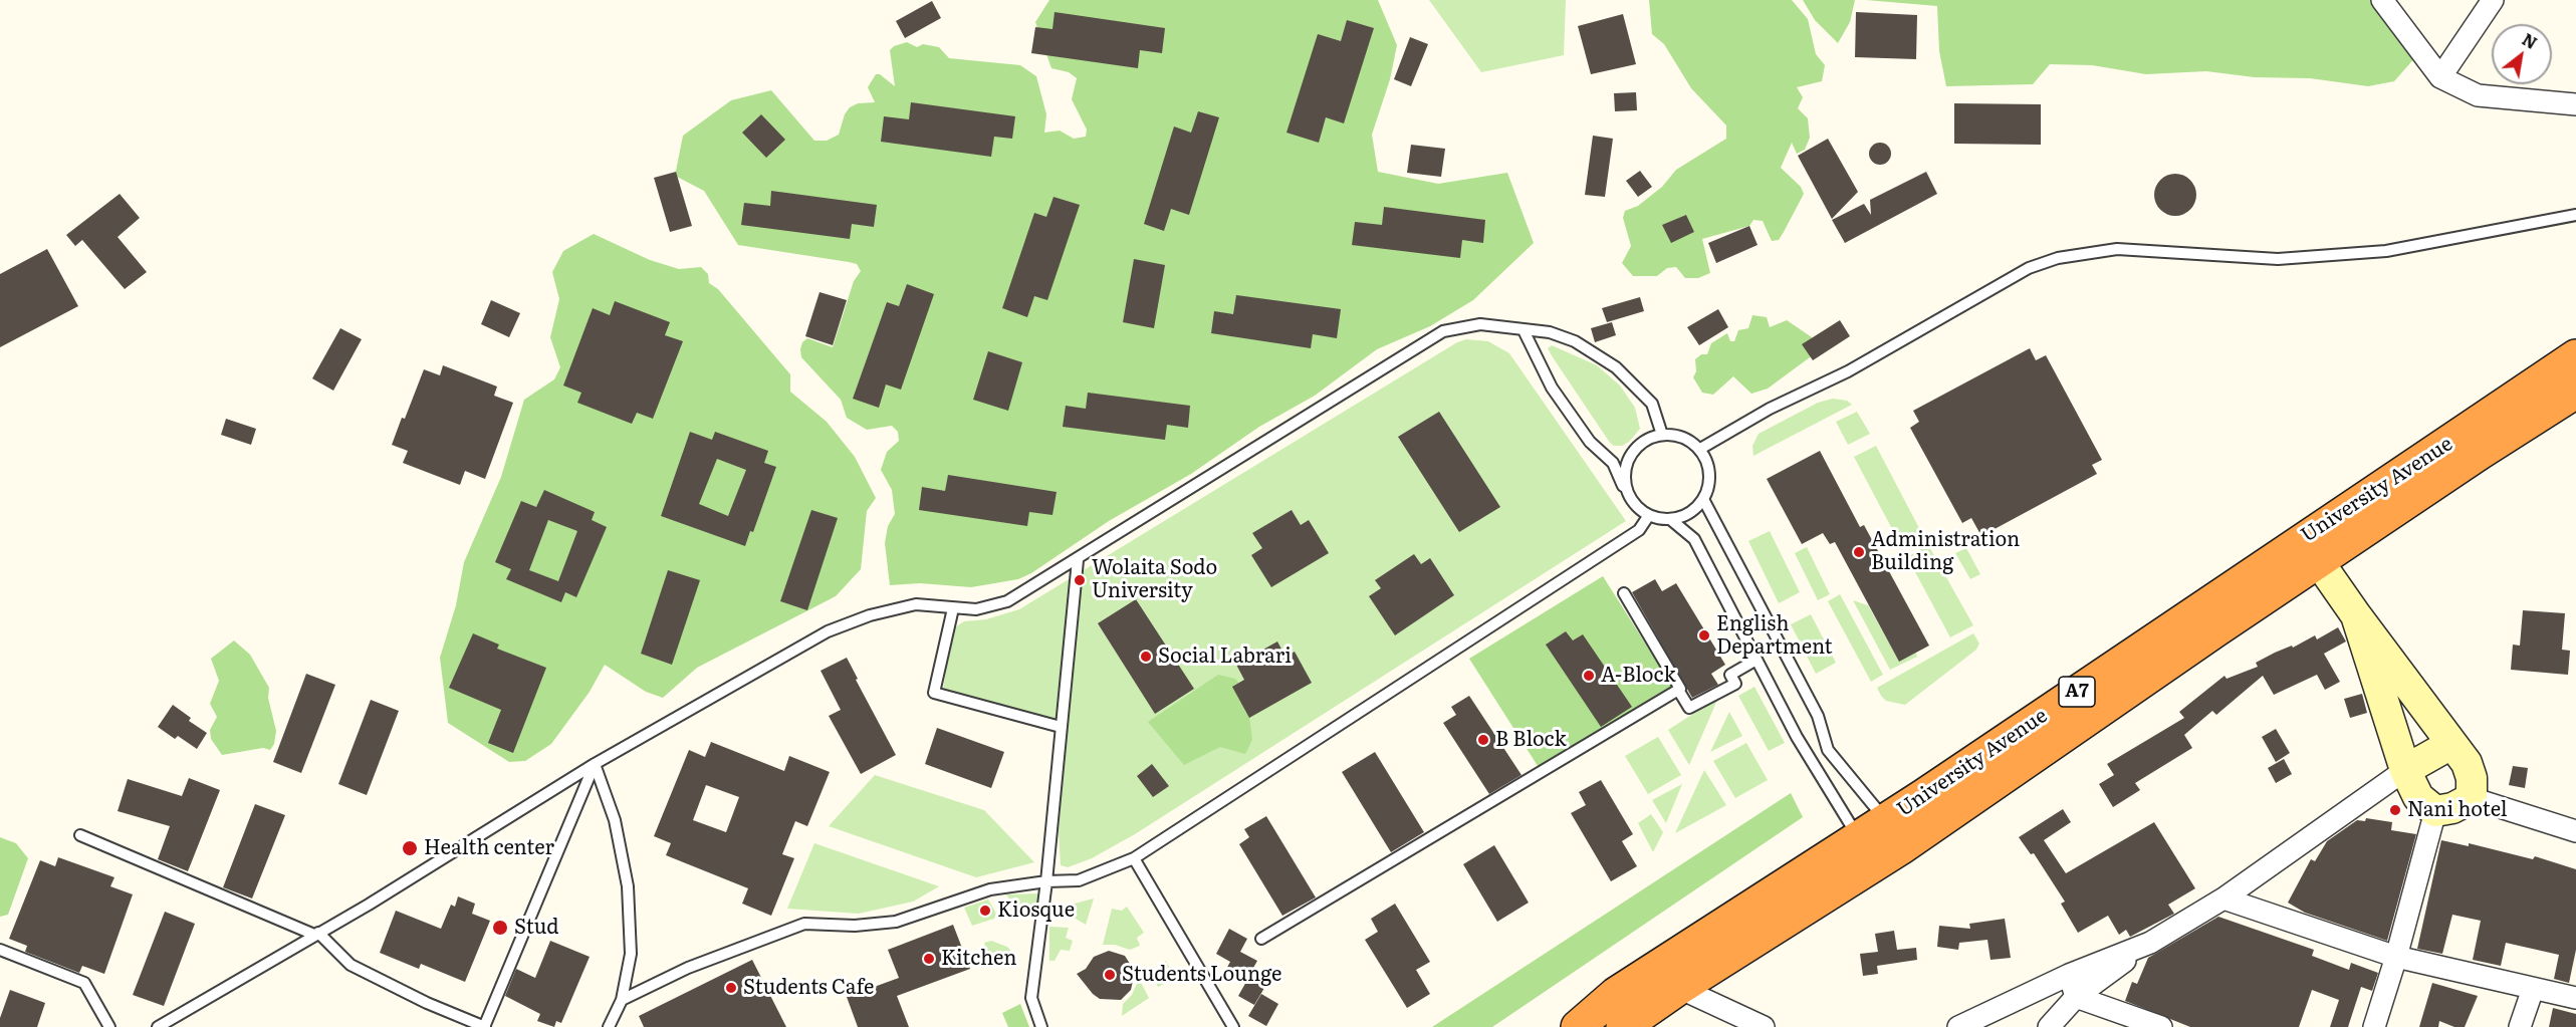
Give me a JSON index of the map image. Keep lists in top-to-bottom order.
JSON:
{
  "streets": {
    "highway": ["University Avenue", "A7"]
  },
  "places": [
    "Administration Building",
    "Wolaita Sodo University",
    "English Department",
    "Social Labrari",
    "A-Block",
    "B Block",
    "Nani hotel",
    "Health center",
    "Kiosque",
    "Stud",
    "Kitchen",
    "Students Lounge",
    "Students Cafe"
  ],
  "north": "top right"
}
